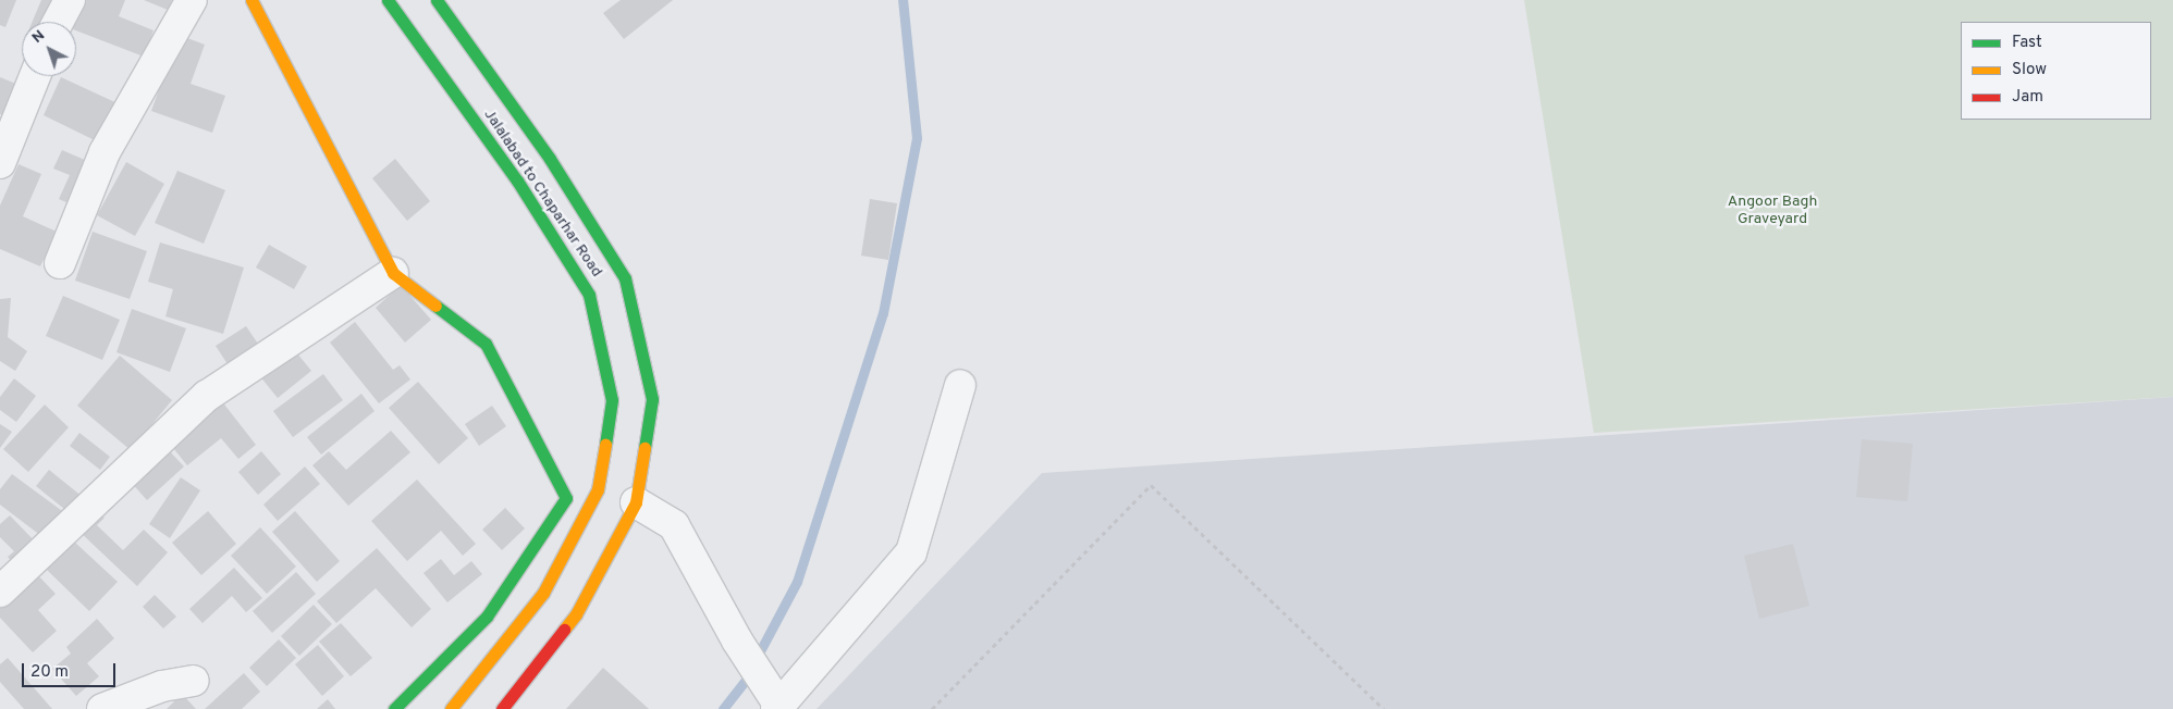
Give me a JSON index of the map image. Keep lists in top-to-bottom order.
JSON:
{
  "streets": {
    "main road": ["Jalalabad to Chaparhar Road"]
  },
  "parks": ["Angoor Bagh Graveyard"],
  "legend": ["Fast", "Slow", "Jam"],
  "scale_bar": "20 m",
  "north": "top left"
}
